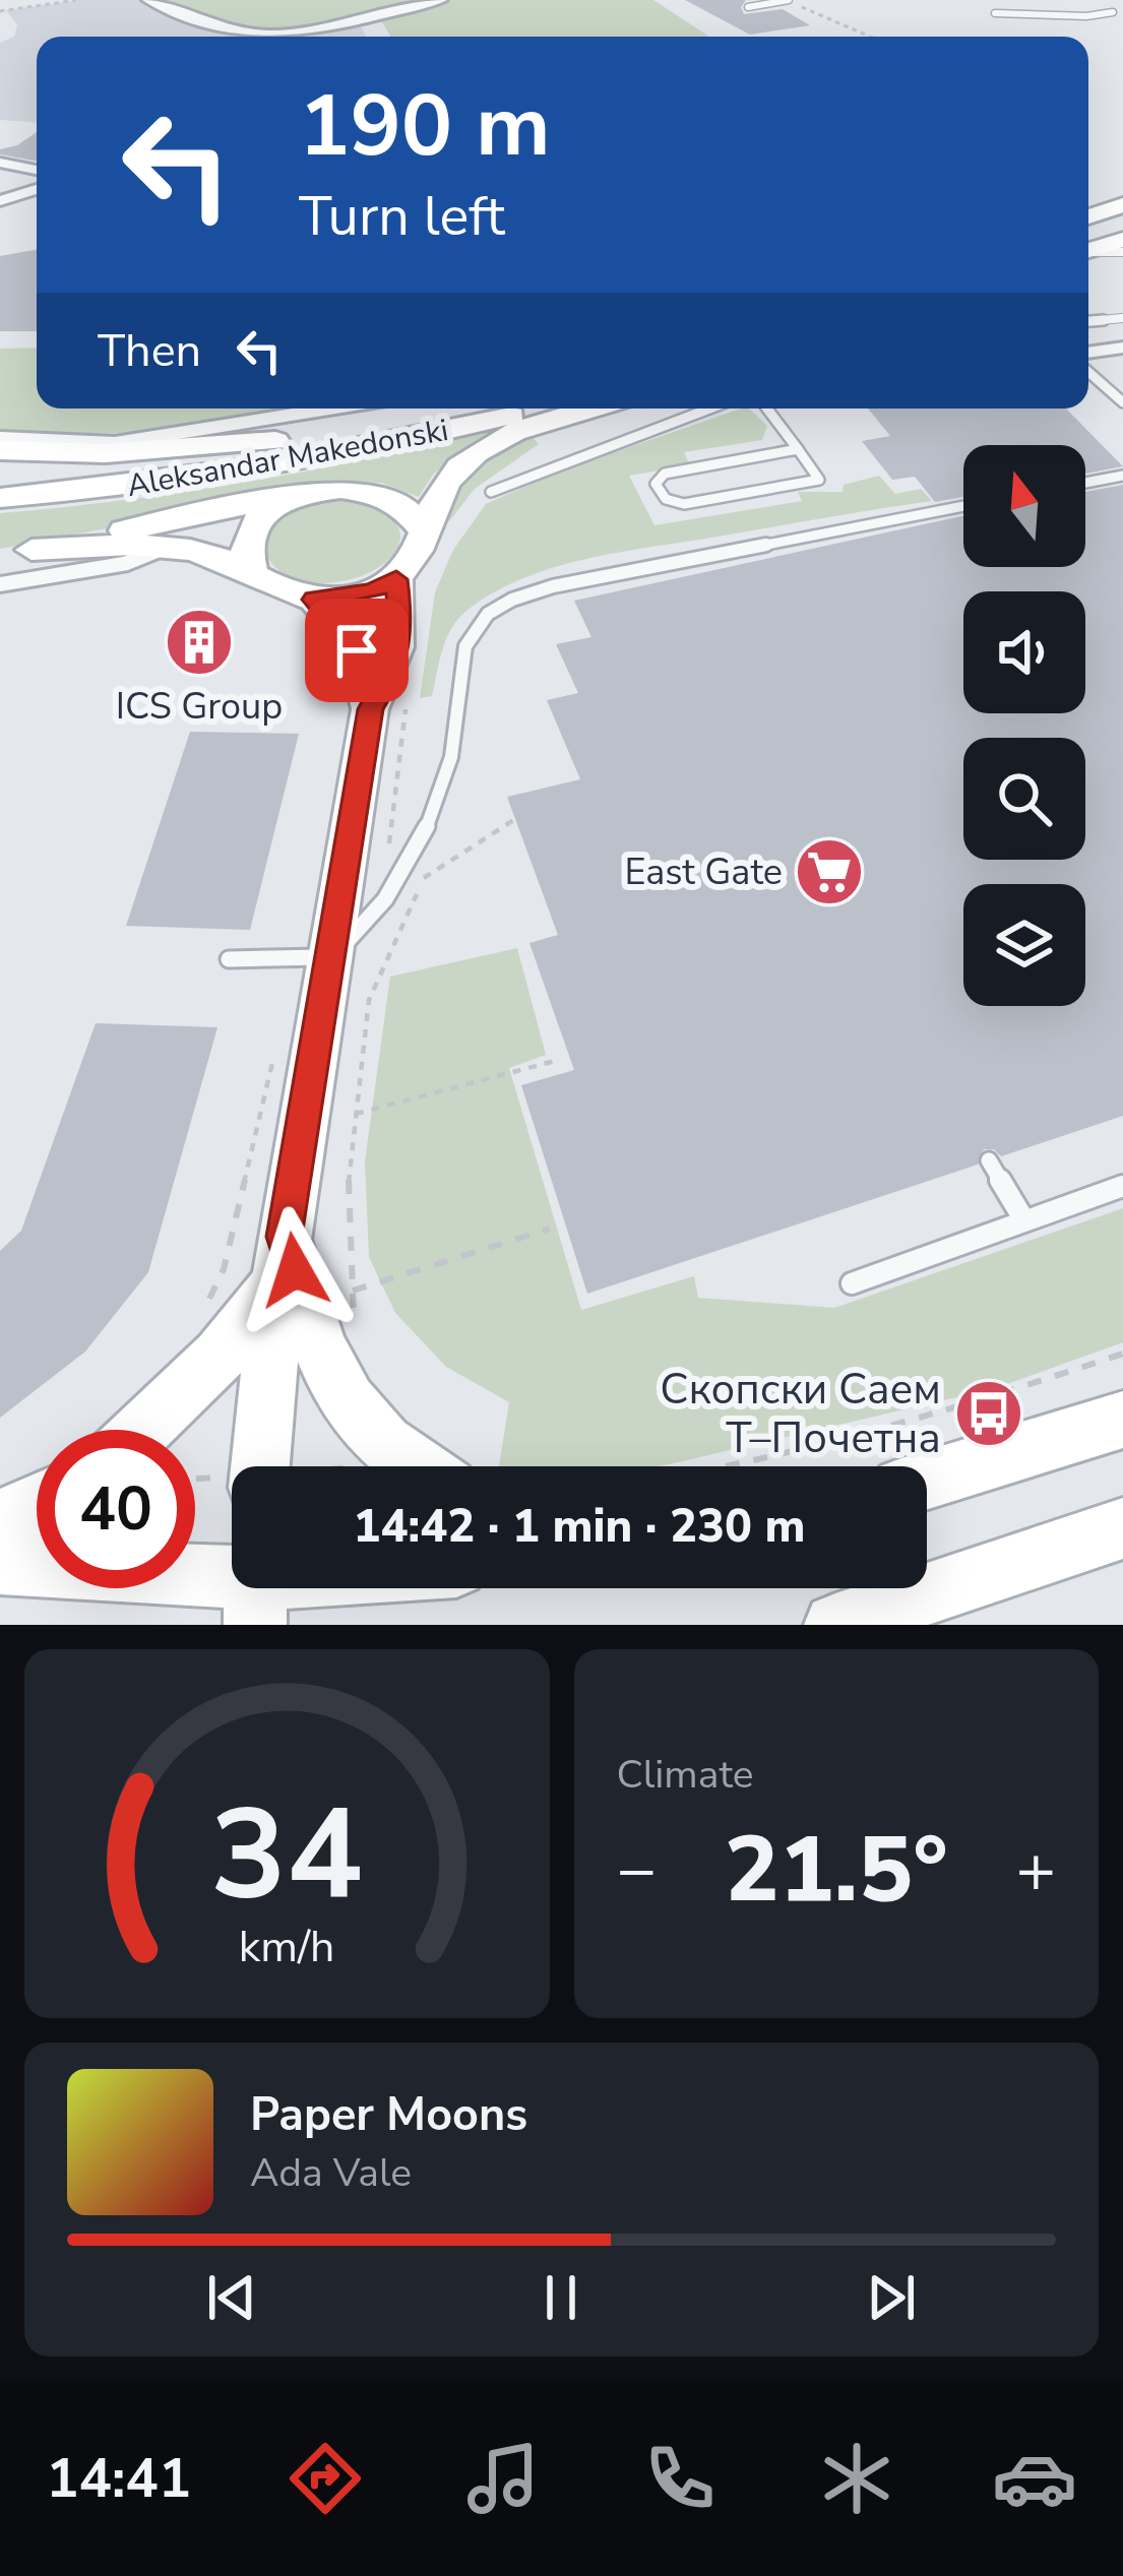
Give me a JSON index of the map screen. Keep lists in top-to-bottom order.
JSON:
{
  "streets": {
    "street": ["Aleksandar Makedonski"]
  },
  "places": {
    "building": ["ICS Group"],
    "supermarket": ["East Gate"],
    "bus stop": ["Скопски Саем Т–Почетна"]
  },
  "north": "top",
  "page": {
    "turn": ["190 m", "Turn left"],
    "then": "Then",
    "limit": "40",
    "trip": "14:42 · 1 min · 230 m",
    "tile": "Climate",
    "heat": ["−", "21.5°", "+"],
    "song": ["Paper Moons", "Ada Vale"],
    "tabs": "14:41",
    "gauge": ["34", "km/h"]
  }
}
